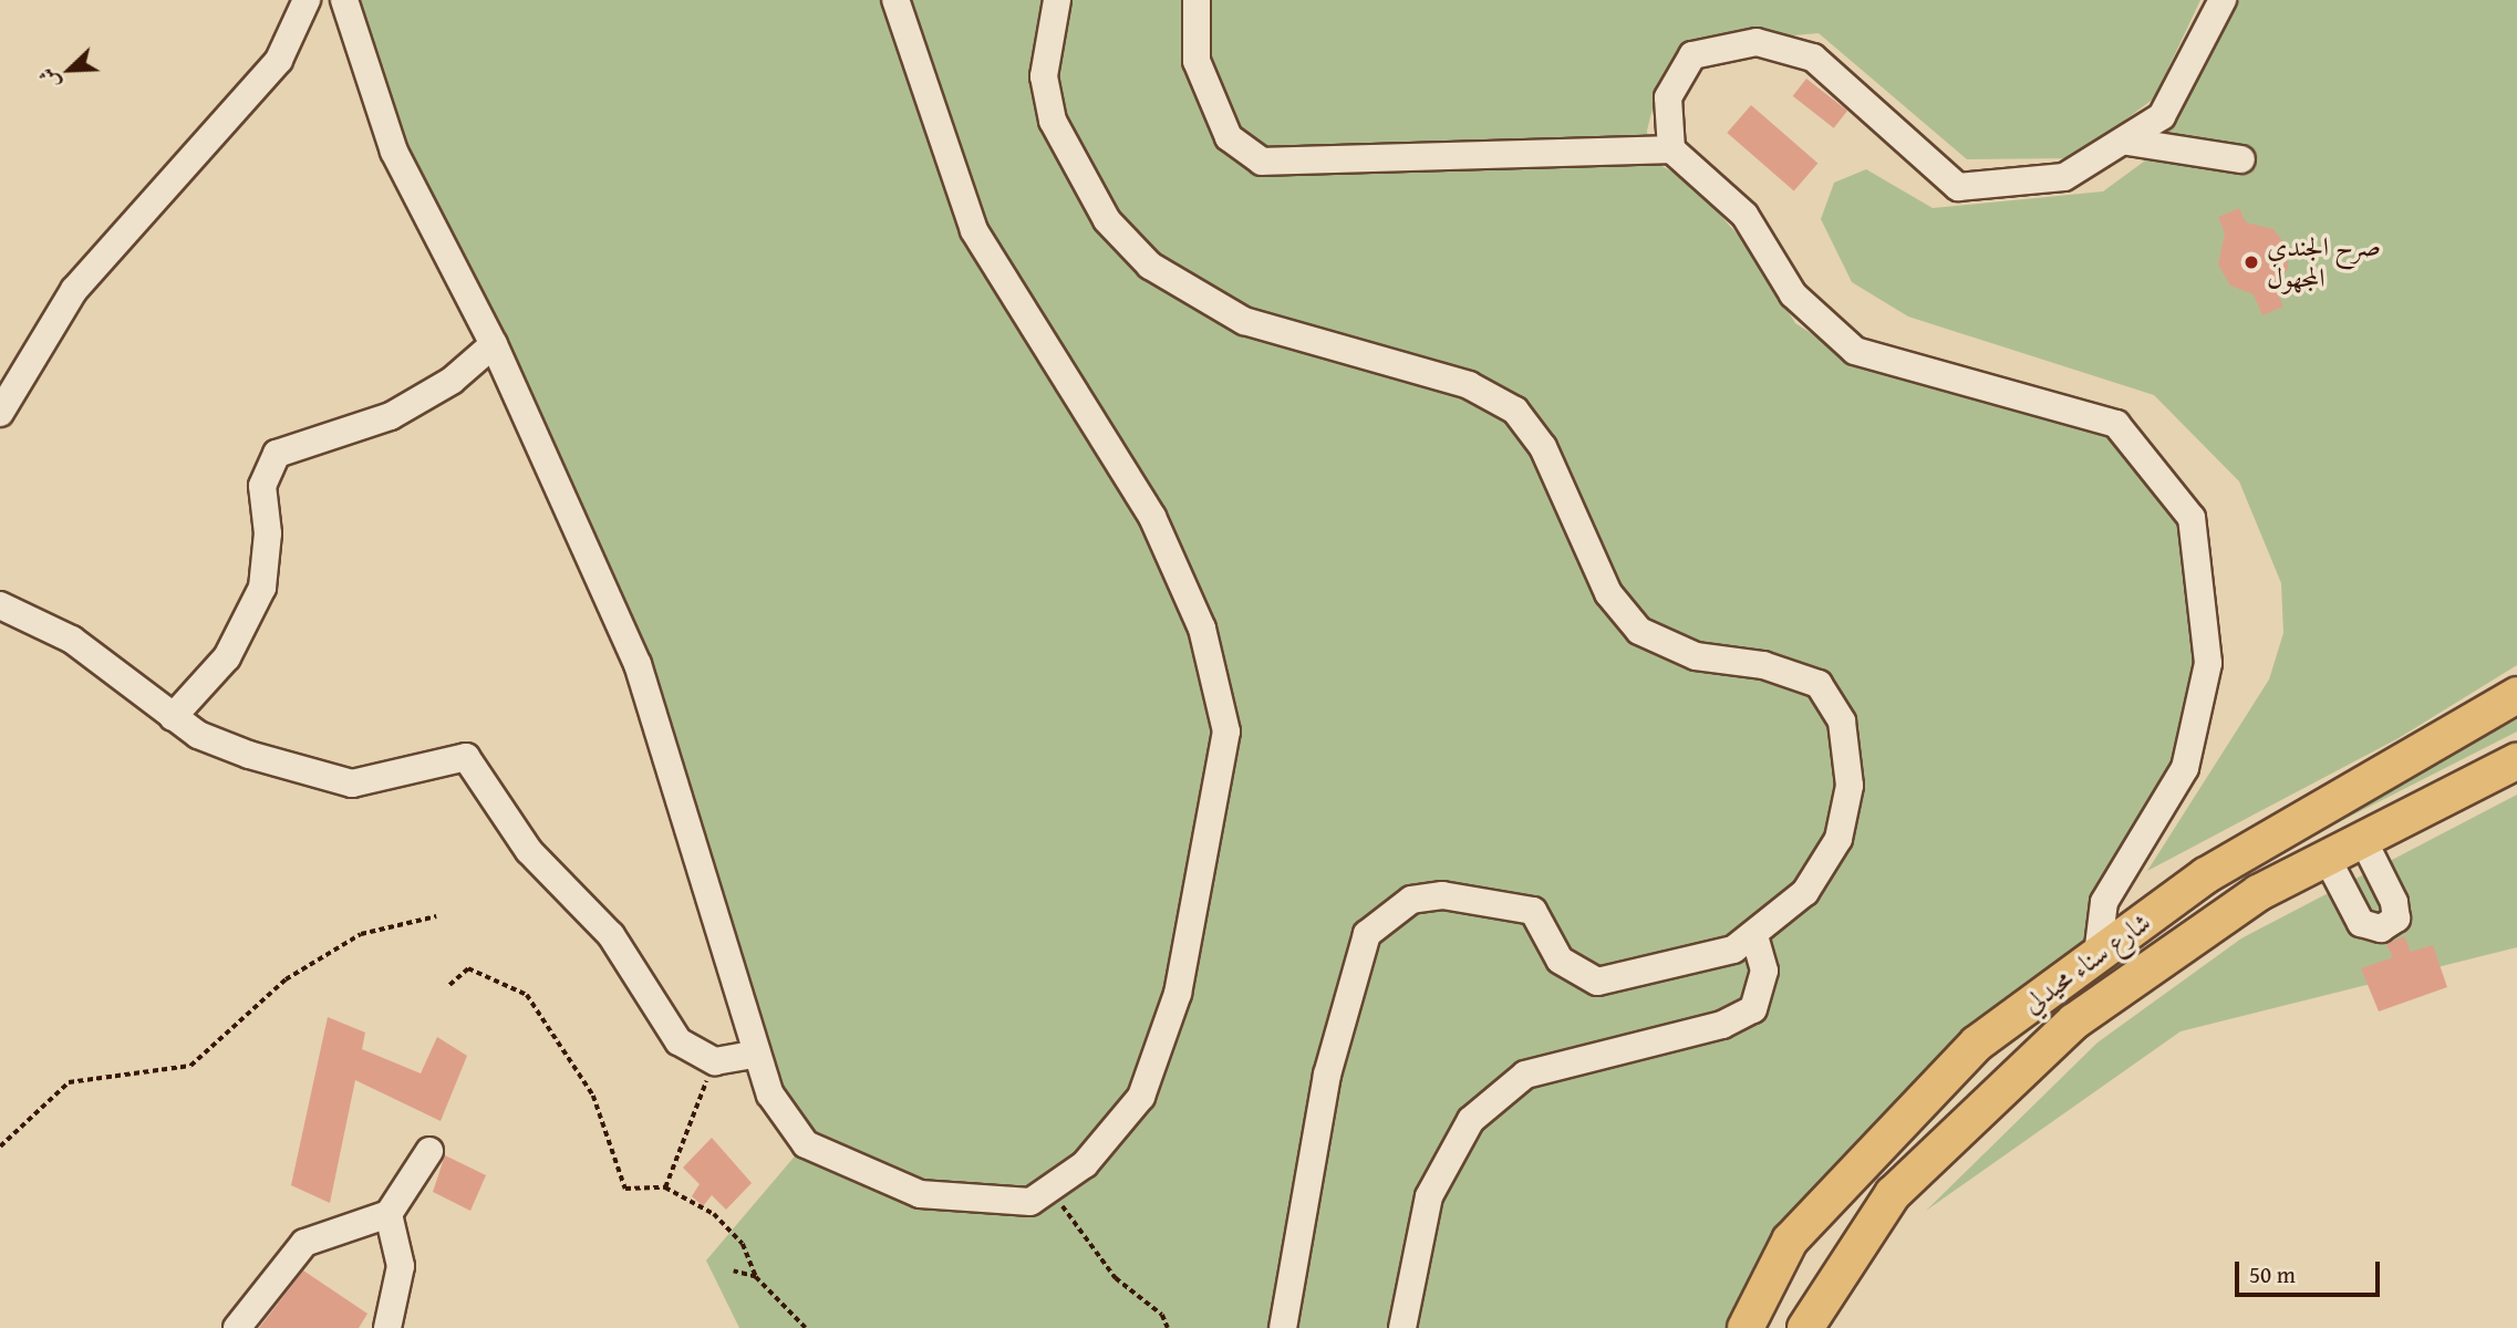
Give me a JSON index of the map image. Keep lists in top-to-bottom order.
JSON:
{
  "streets": {
    "main road": ["شارع سناء محيدلي"]
  },
  "places": ["صرح الجندي المجهول"],
  "scale_bar": "50 m",
  "north": "bottom left"
}
